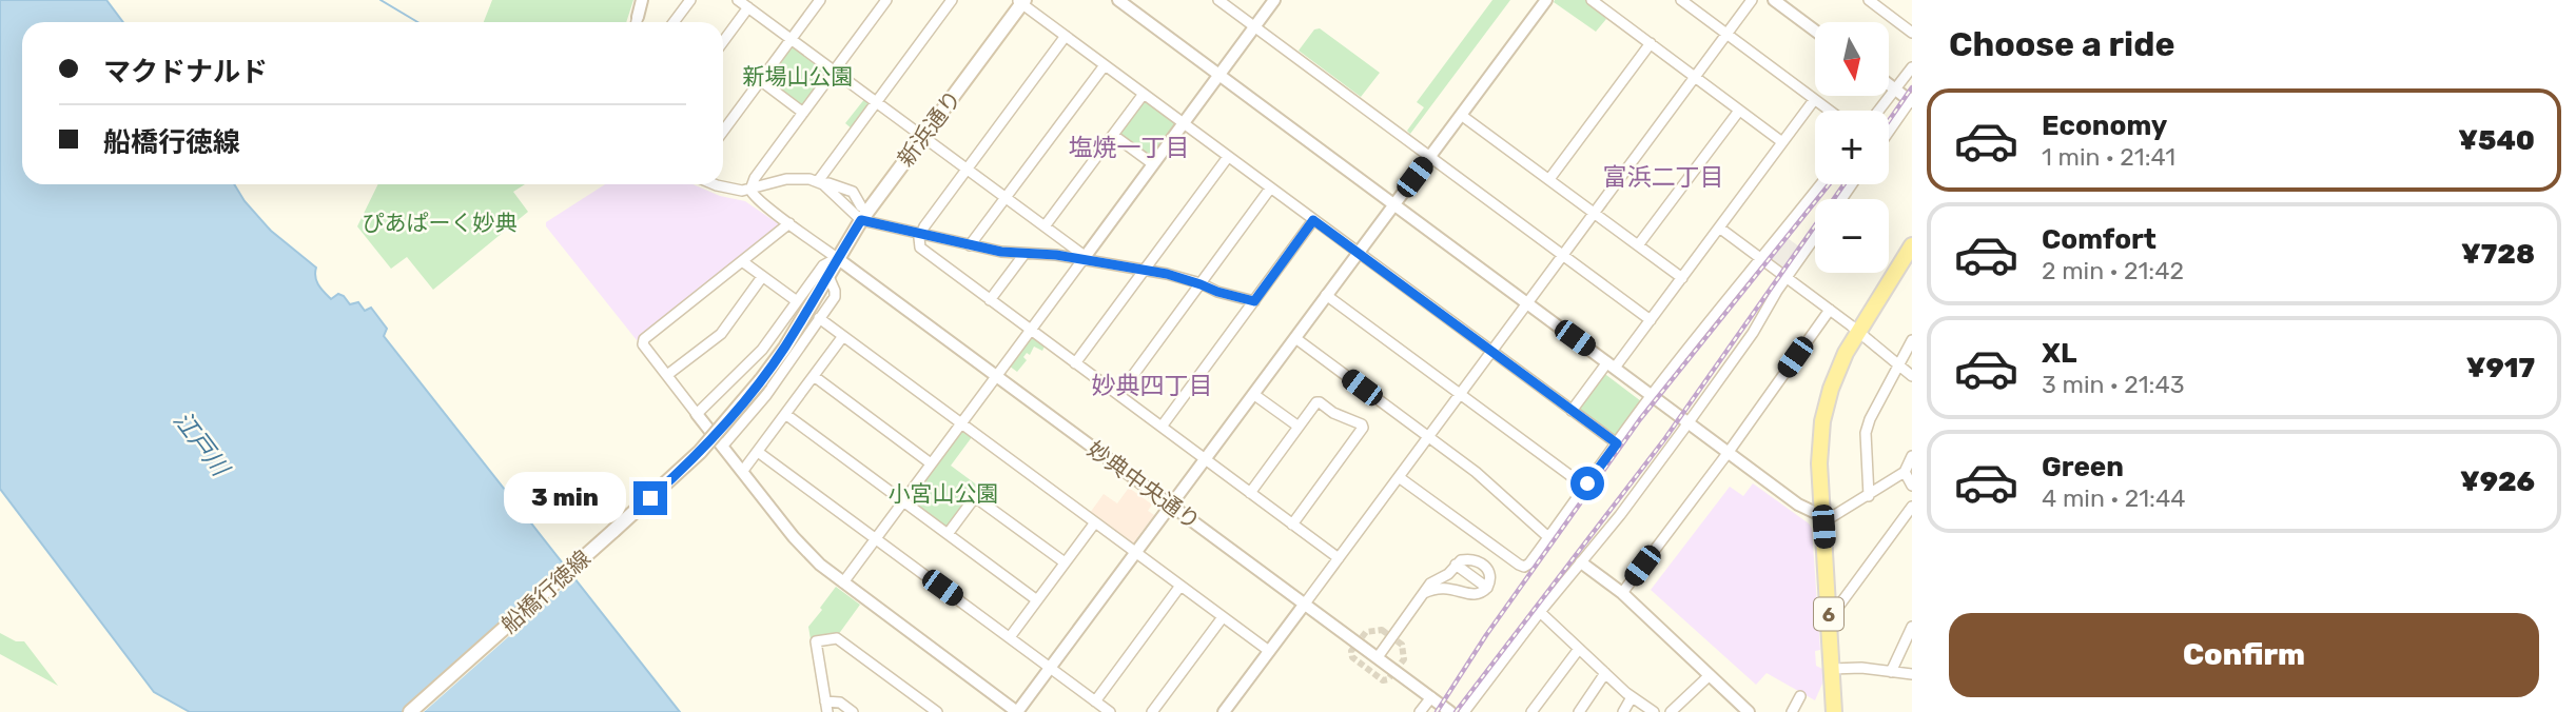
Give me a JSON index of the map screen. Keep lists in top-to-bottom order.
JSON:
{
  "streets": {
    "main road": ["新浜通り", "船橋行徳線", "6"],
    "street": ["妙典中央通り"]
  },
  "crossings": [
    ["新浜通り", "妙典中央通り"],
    ["新浜通り", "船橋行徳線"],
    ["妙典中央通り", "船橋行徳線"]
  ],
  "districts": ["塩焼一丁目", "富浜二丁目", "妙典四丁目"],
  "water": ["江戸川"],
  "parks": ["新場山公園", "ぴあぱーく妙典", "小宮山公園"],
  "north": "bottom",
  "page": {
    "heading": "Choose a ride",
    "map_buttons": ["+", "−"],
    "banner": ["マクドナルド", "船橋行徳線"],
    "list": [
      {
        "name": "Economy",
        "note": "1 min · 21:41",
        "value": "¥540"
      },
      {
        "name": "Comfort",
        "note": "2 min · 21:42",
        "value": "¥728"
      },
      {
        "name": "XL",
        "note": "3 min · 21:43",
        "value": "¥917"
      },
      {
        "name": "Green",
        "note": "4 min · 21:44",
        "value": "¥926"
      }
    ],
    "bubble": "3 min",
    "buttons": "Confirm"
  }
}
